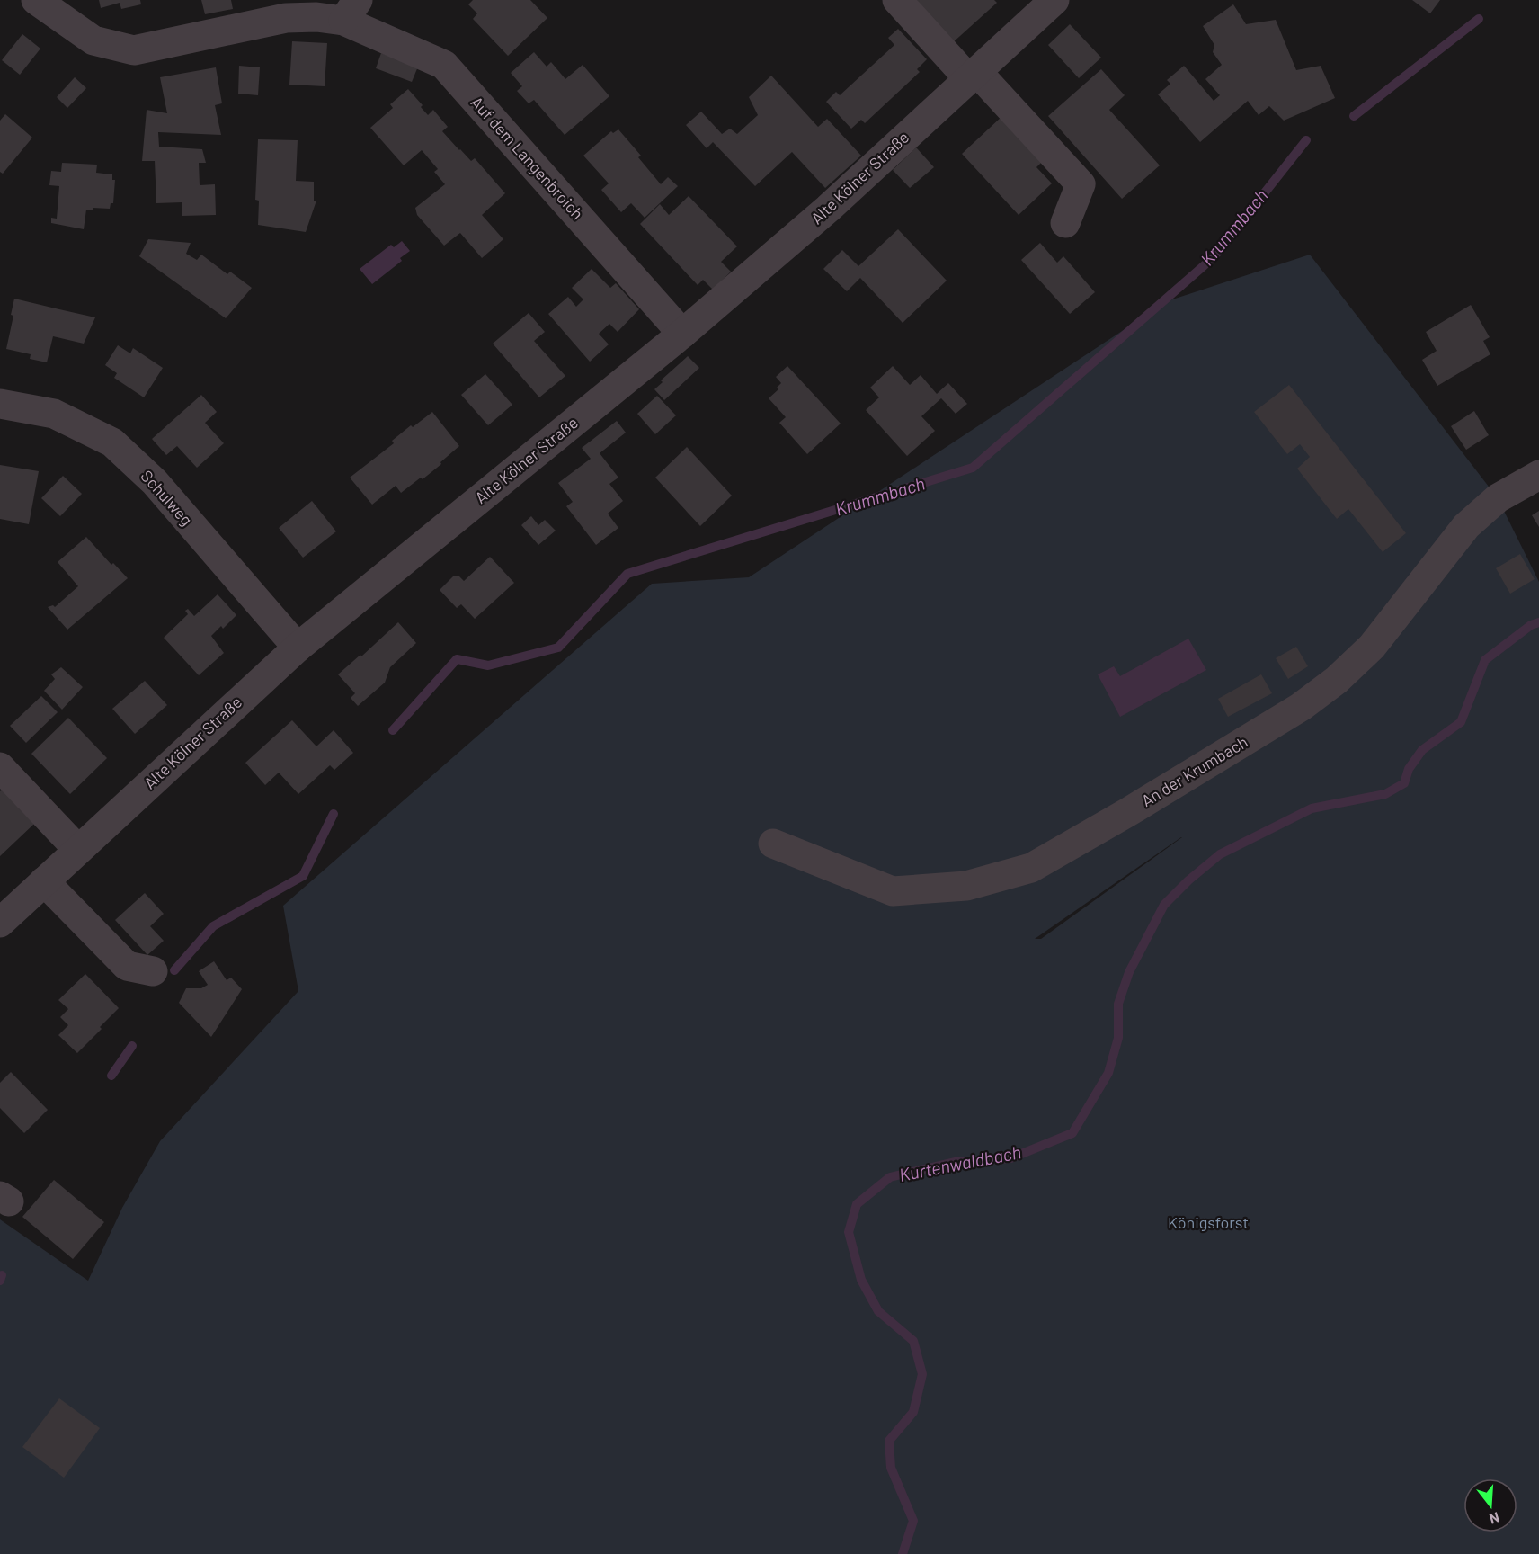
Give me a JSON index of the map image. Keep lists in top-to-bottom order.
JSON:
{
  "streets": {
    "street": [
      "Auf dem Langenbroich",
      "Alte Kölner Straße",
      "Schulweg",
      "An der Krumbach"
    ]
  },
  "crossings": [
    ["Auf dem Langenbroich", "Alte Kölner Straße"],
    ["Alte Kölner Straße", "Schulweg"]
  ],
  "water": ["Krummbach", "Kurtenwaldbach"],
  "parks": ["Königsforst"],
  "north": "bottom"
}
